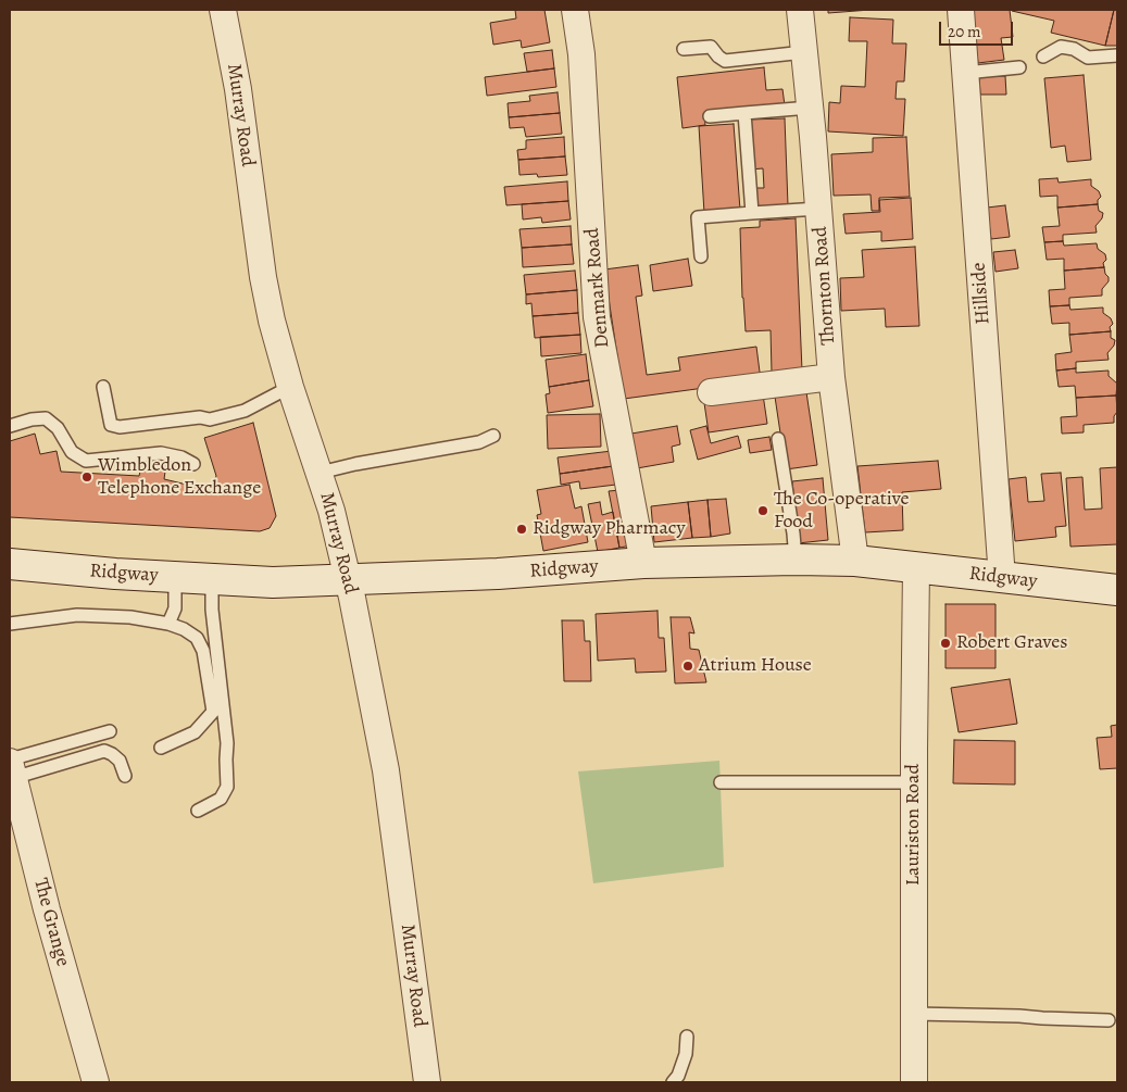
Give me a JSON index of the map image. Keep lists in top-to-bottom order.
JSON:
{
  "streets": {
    "street": [
      "Murray Road",
      "Thornton Road",
      "Denmark Road",
      "Hillside",
      "Ridgway",
      "Lauriston Road",
      "The Grange"
    ]
  },
  "crossings": [
    ["Murray Road", "Ridgway"],
    ["Thornton Road", "Ridgway"],
    ["Denmark Road", "Ridgway"],
    ["Hillside", "Ridgway"],
    ["Ridgway", "Lauriston Road"]
  ],
  "places": [
    "Wimbledon Telephone Exchange",
    "The Co-operative Food",
    "Ridgway Pharmacy",
    "Robert Graves",
    "Atrium House"
  ],
  "scale_bar": "20 m"
}
